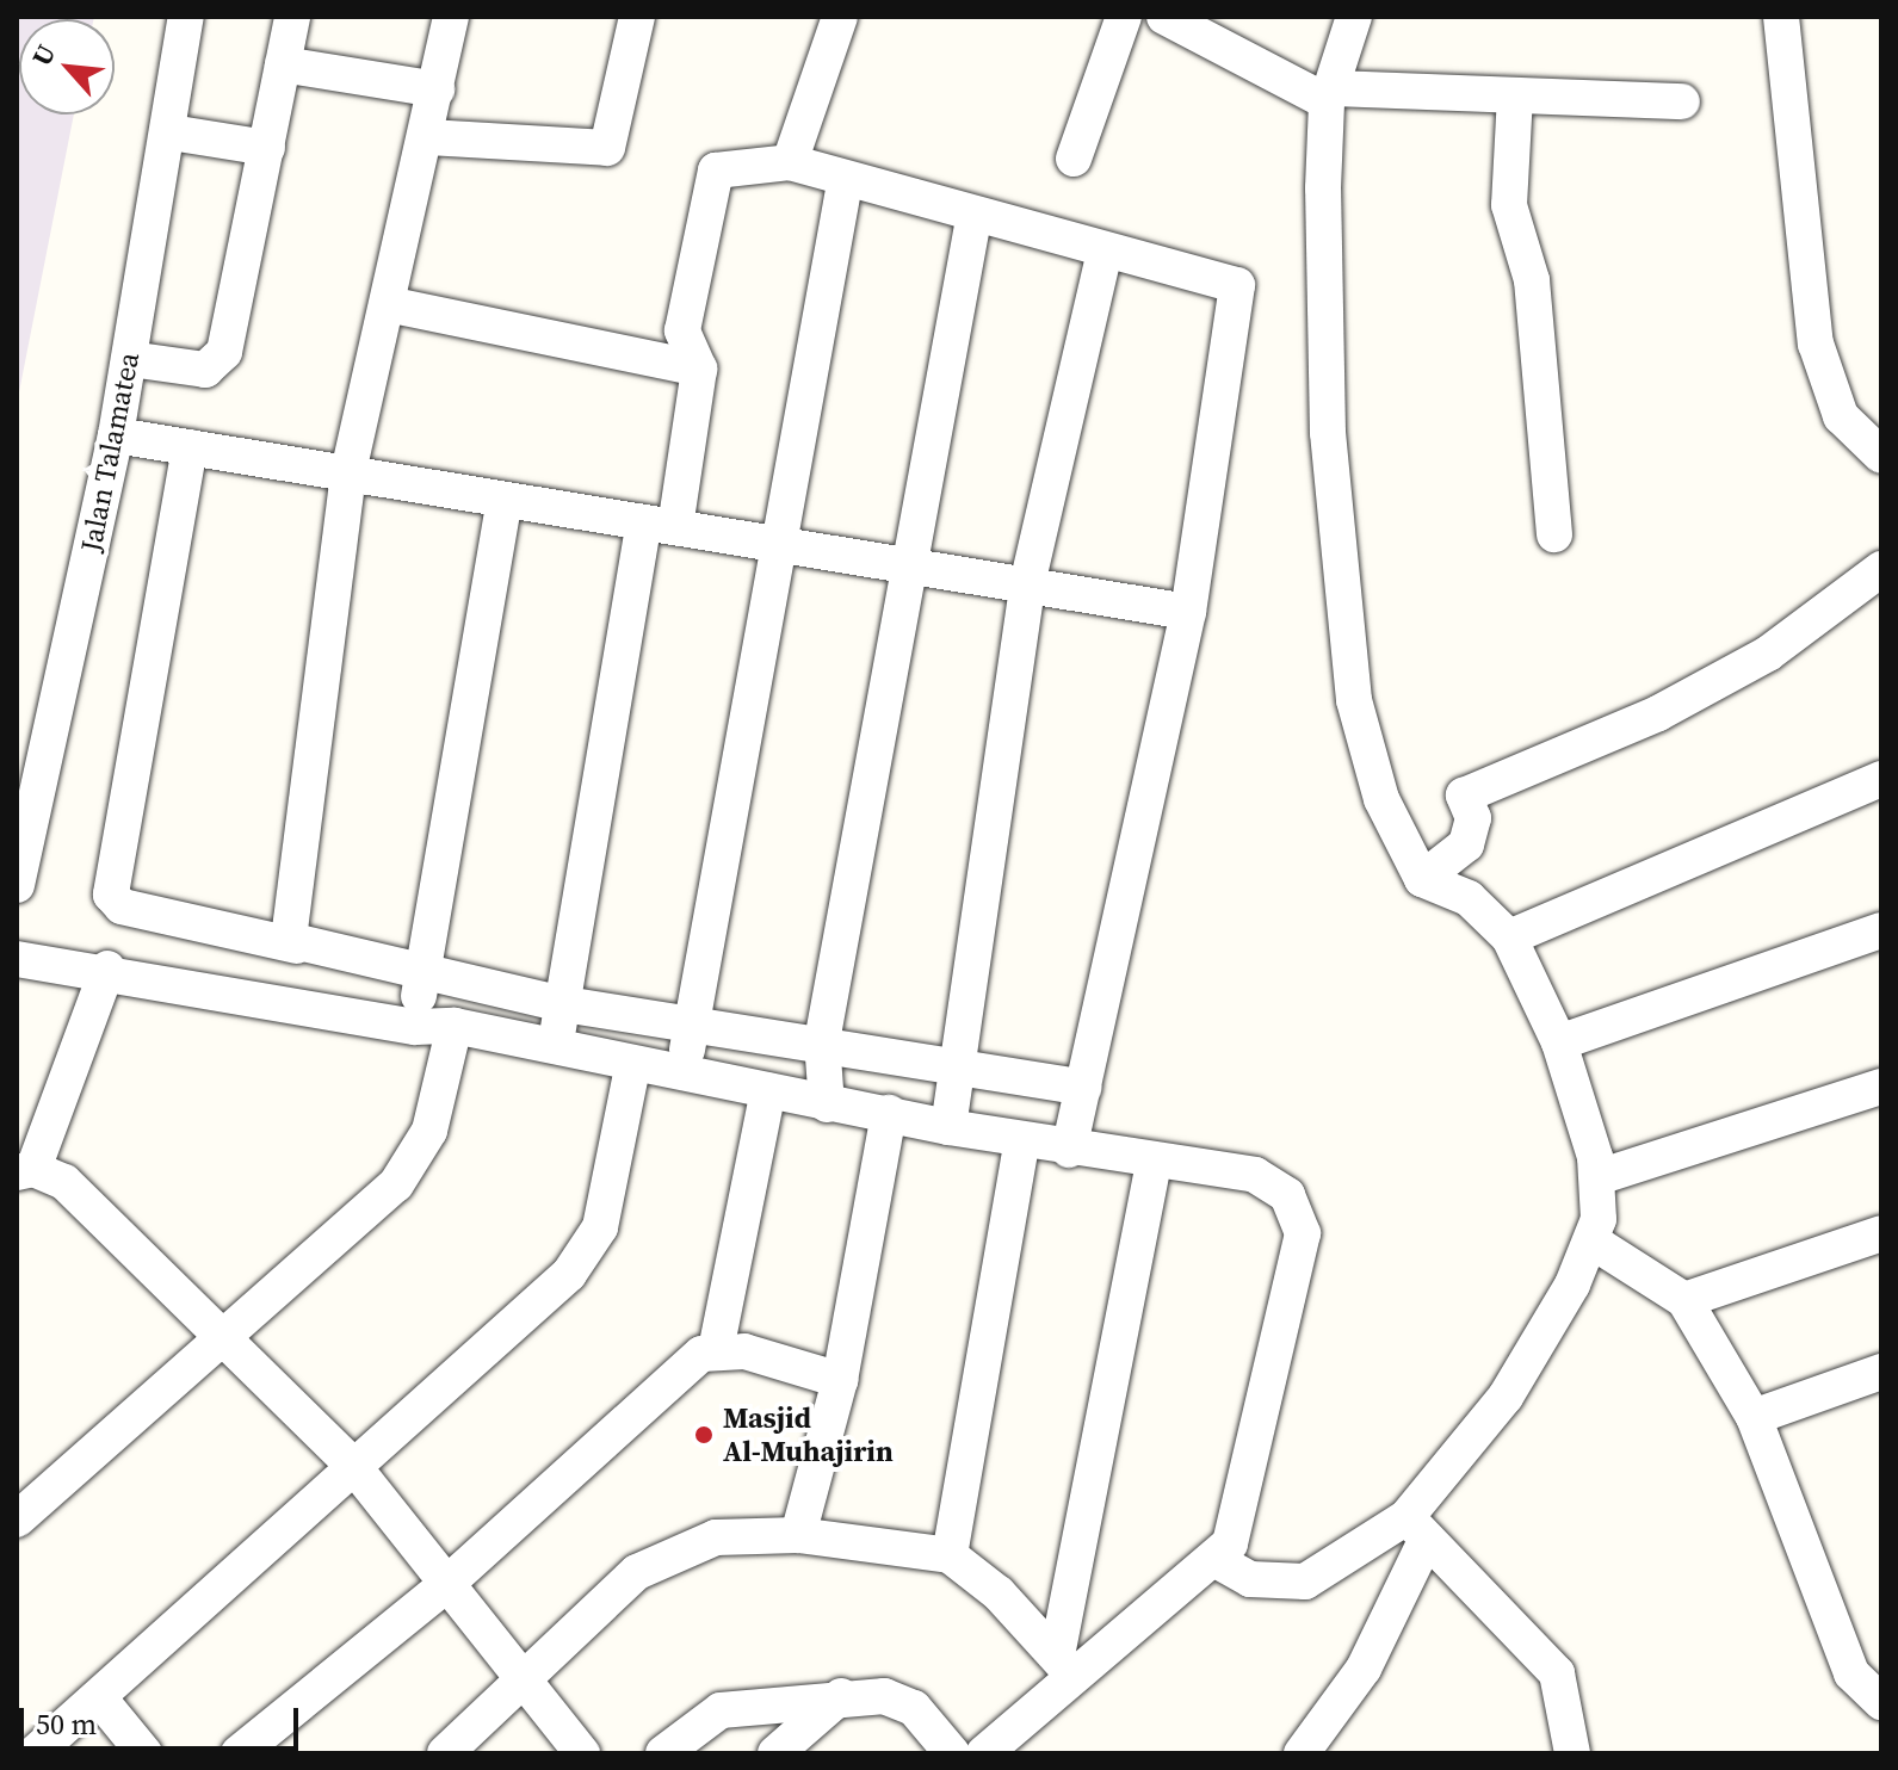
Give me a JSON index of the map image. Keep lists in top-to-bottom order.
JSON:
{
  "streets": {
    "street": ["Jalan Talamatea"]
  },
  "places": ["Masjid Al-Muhajirin"],
  "scale_bar": "50 m",
  "north": "top left"
}
